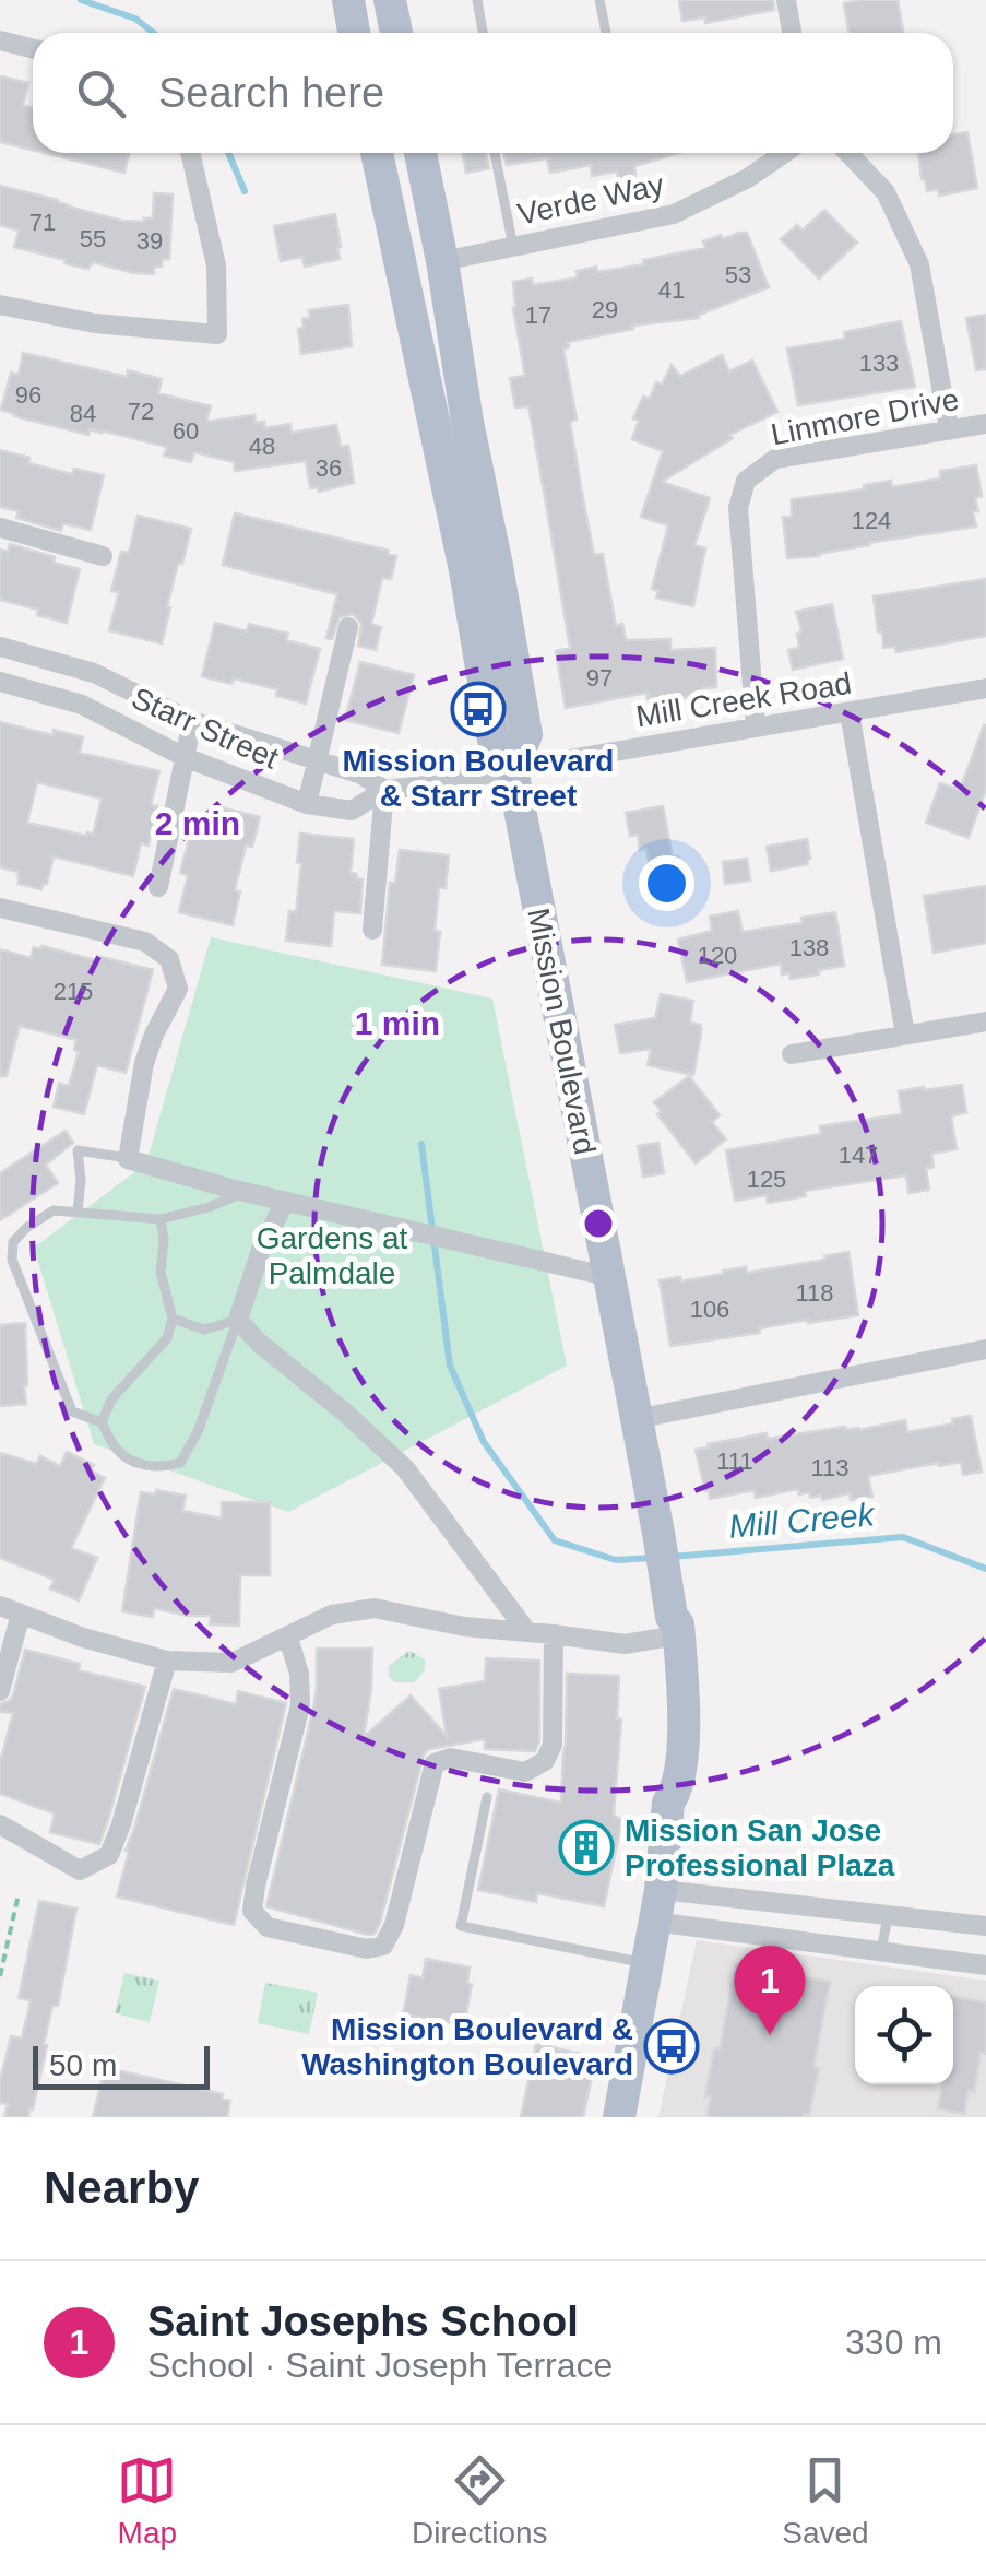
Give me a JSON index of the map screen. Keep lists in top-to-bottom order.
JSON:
{
  "streets": {
    "main road": ["Mission Boulevard"],
    "street": [
      "Verde Way",
      "Linmore Drive",
      "Mill Creek Road",
      "Starr Street"
    ]
  },
  "crossings": [
    ["Verde Way", "Mission Boulevard"],
    ["Linmore Drive", "Mill Creek Road"],
    ["Mill Creek Road", "Starr Street"],
    ["Mill Creek Road", "Mission Boulevard"],
    ["Starr Street", "Mission Boulevard"]
  ],
  "water": ["Mill Creek"],
  "parks": ["Gardens at Palmdale"],
  "places": {
    "bus stop": ["Mission Boulevard & Starr Street", "Mission Boulevard & Washington Boulevard"],
    "building": ["Mission San Jose Professional Plaza"]
  },
  "house_numbers": [
    "71",
    "55",
    "39",
    "53",
    "41",
    "29",
    "17",
    "133",
    "96",
    "72",
    "84",
    "60",
    "48",
    "36",
    "124",
    "97",
    "138",
    "120",
    "215",
    "147",
    "125",
    "118",
    "106",
    "111",
    "113"
  ],
  "scale_bar": "50 m",
  "page": {
    "search": "Search here",
    "pins": "1",
    "scale": "50 m",
    "heading": "Nearby",
    "list": [
      {
        "mark": "1",
        "name": "Saint Josephs School",
        "note": "School · Saint Joseph Terrace",
        "value": "330 m"
      }
    ],
    "nav": ["Map", "Directions", "Saved"]
  },
  "rings": ["2 min", "1 min"]
}
